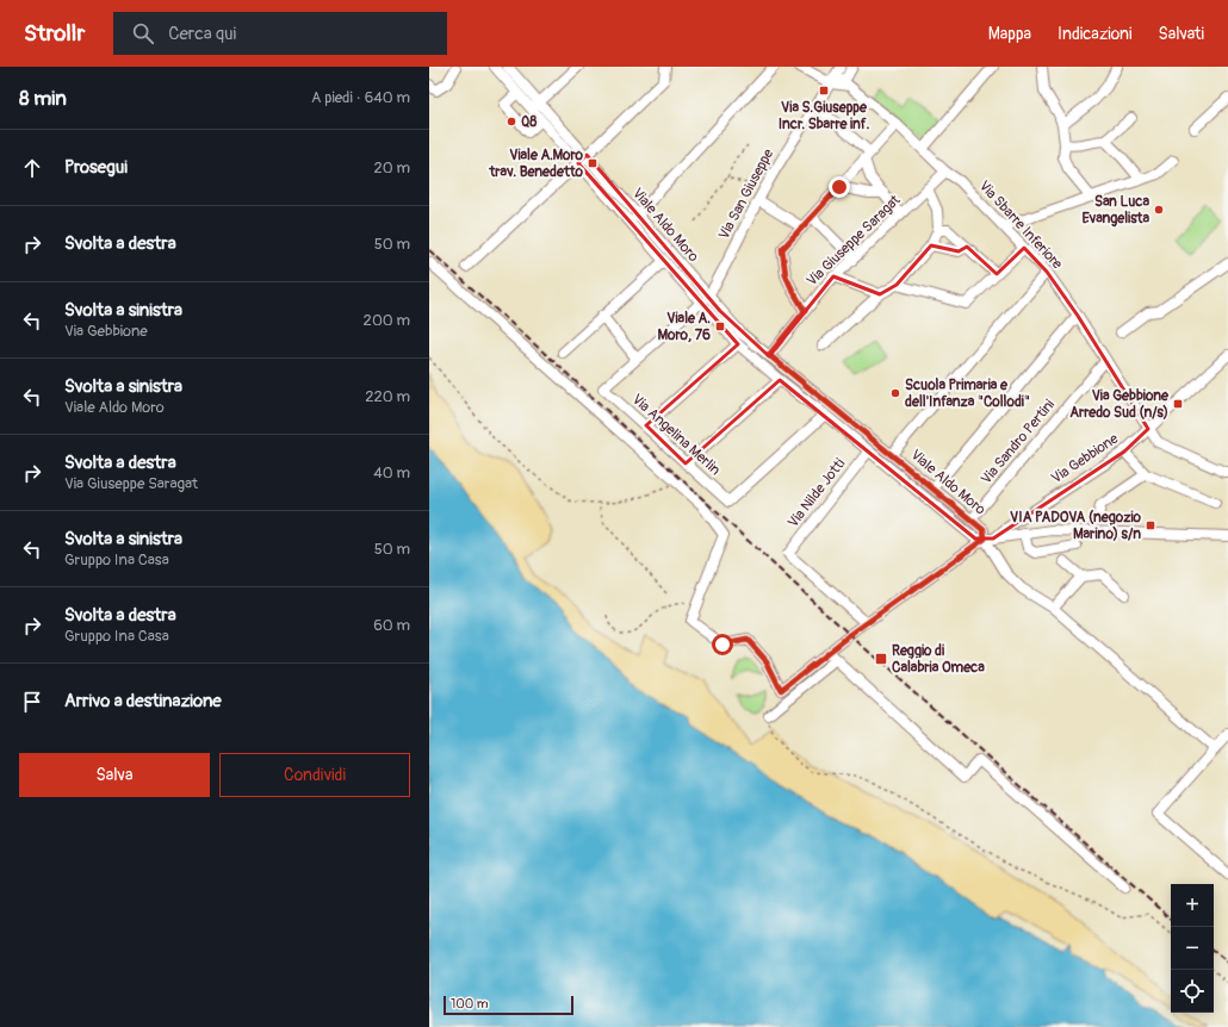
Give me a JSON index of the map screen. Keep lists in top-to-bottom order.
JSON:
{
  "streets": {
    "street": [
      "Via San Giuseppe",
      "Viale Aldo Moro",
      "Via Sbarre Inferiore",
      "Via Giuseppe Saragat",
      "Via Angelina Merlin",
      "Via Sandro Pertini",
      "Via Gebbione",
      "Via Nilde Jotti"
    ]
  },
  "crossings": [
    ["Via San Giuseppe", "Viale Aldo Moro"],
    ["Via San Giuseppe", "Via Sbarre Inferiore"],
    ["Via San Giuseppe", "Via Angelina Merlin"],
    ["Viale Aldo Moro", "Via Giuseppe Saragat"],
    ["Viale Aldo Moro", "Via Angelina Merlin"],
    ["Viale Aldo Moro", "Via Sandro Pertini"],
    ["Viale Aldo Moro", "Via Gebbione"],
    ["Viale Aldo Moro", "Via Nilde Jotti"],
    ["Via Sbarre Inferiore", "Via Giuseppe Saragat"],
    ["Via Sbarre Inferiore", "Via Sandro Pertini"],
    ["Via Sbarre Inferiore", "Via Gebbione"],
    ["Via Gebbione", "Via Nilde Jotti"]
  ],
  "places": {
    "transit": [
      "Via S.Giuseppe Incr. Sbarre inf.",
      "Viale A.Moro trav. Benedetto",
      "Viale A. Moro, 76",
      "Via Gebbione Arredo Sud (n/s)",
      "VIA PADOVA (negozio Marino) s/n",
      "Reggio di Calabria Omeca"
    ],
    "other": ["Q8", "San Luca Evangelista", "Scuola Primaria e dell'Infanza \"Collodi\""]
  },
  "scale_bar": "100 m",
  "page": {
    "header": "Strollr",
    "search": "Cerca qui",
    "nav": ["Mappa", "Indicazioni", "Salvati"],
    "heading": ["8 min", "A piedi · 640 m"],
    "list": [
      ["Prosegui", "20 m"],
      ["Svolta a destra", "50 m"],
      ["Svolta a sinistra", "Via Gebbione", "200 m"],
      ["Svolta a sinistra", "Viale Aldo Moro", "220 m"],
      ["Svolta a destra", "Via Giuseppe Saragat", "40 m"],
      ["Svolta a sinistra", "Gruppo Ina Casa", "50 m"],
      ["Svolta a destra", "Gruppo Ina Casa", "60 m"],
      "Arrivo a destinazione"
    ],
    "buttons": ["Salva", "Condividi"],
    "map_buttons": ["+", "−"],
    "scale": "100 m"
  }
}
